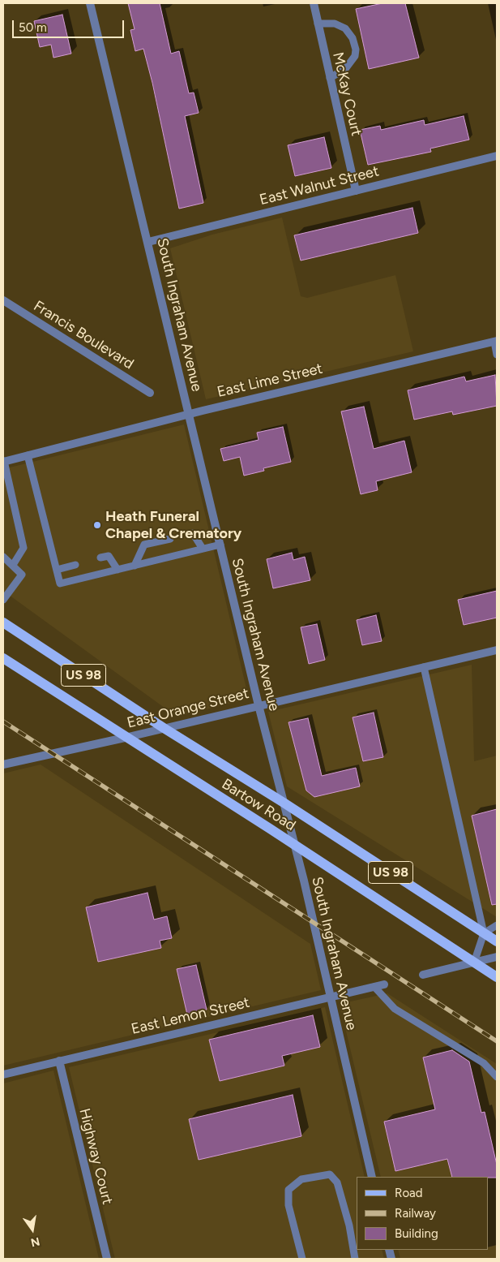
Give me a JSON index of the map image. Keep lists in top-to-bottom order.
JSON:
{
  "streets": {
    "main road": ["US 98", "Bartow Road"],
    "street": [
      "McKay Court",
      "East Walnut Street",
      "South Ingraham Avenue",
      "Francis Boulevard",
      "East Lime Street",
      "East Orange Street",
      "East Lemon Street",
      "Highway Court"
    ]
  },
  "crossings": [
    ["McKay Court", "East Walnut Street"],
    ["East Walnut Street", "South Ingraham Avenue"],
    ["South Ingraham Avenue", "East Lime Street"],
    ["South Ingraham Avenue", "East Orange Street"],
    ["South Ingraham Avenue", "Bartow Road"],
    ["South Ingraham Avenue", "East Lemon Street"],
    ["East Orange Street", "Bartow Road"],
    ["East Lemon Street", "Highway Court"]
  ],
  "places": ["Heath Funeral Chapel & Crematory"],
  "legend": ["Road", "Railway", "Building"],
  "scale_bar": "50 m",
  "north": "bottom"
}
